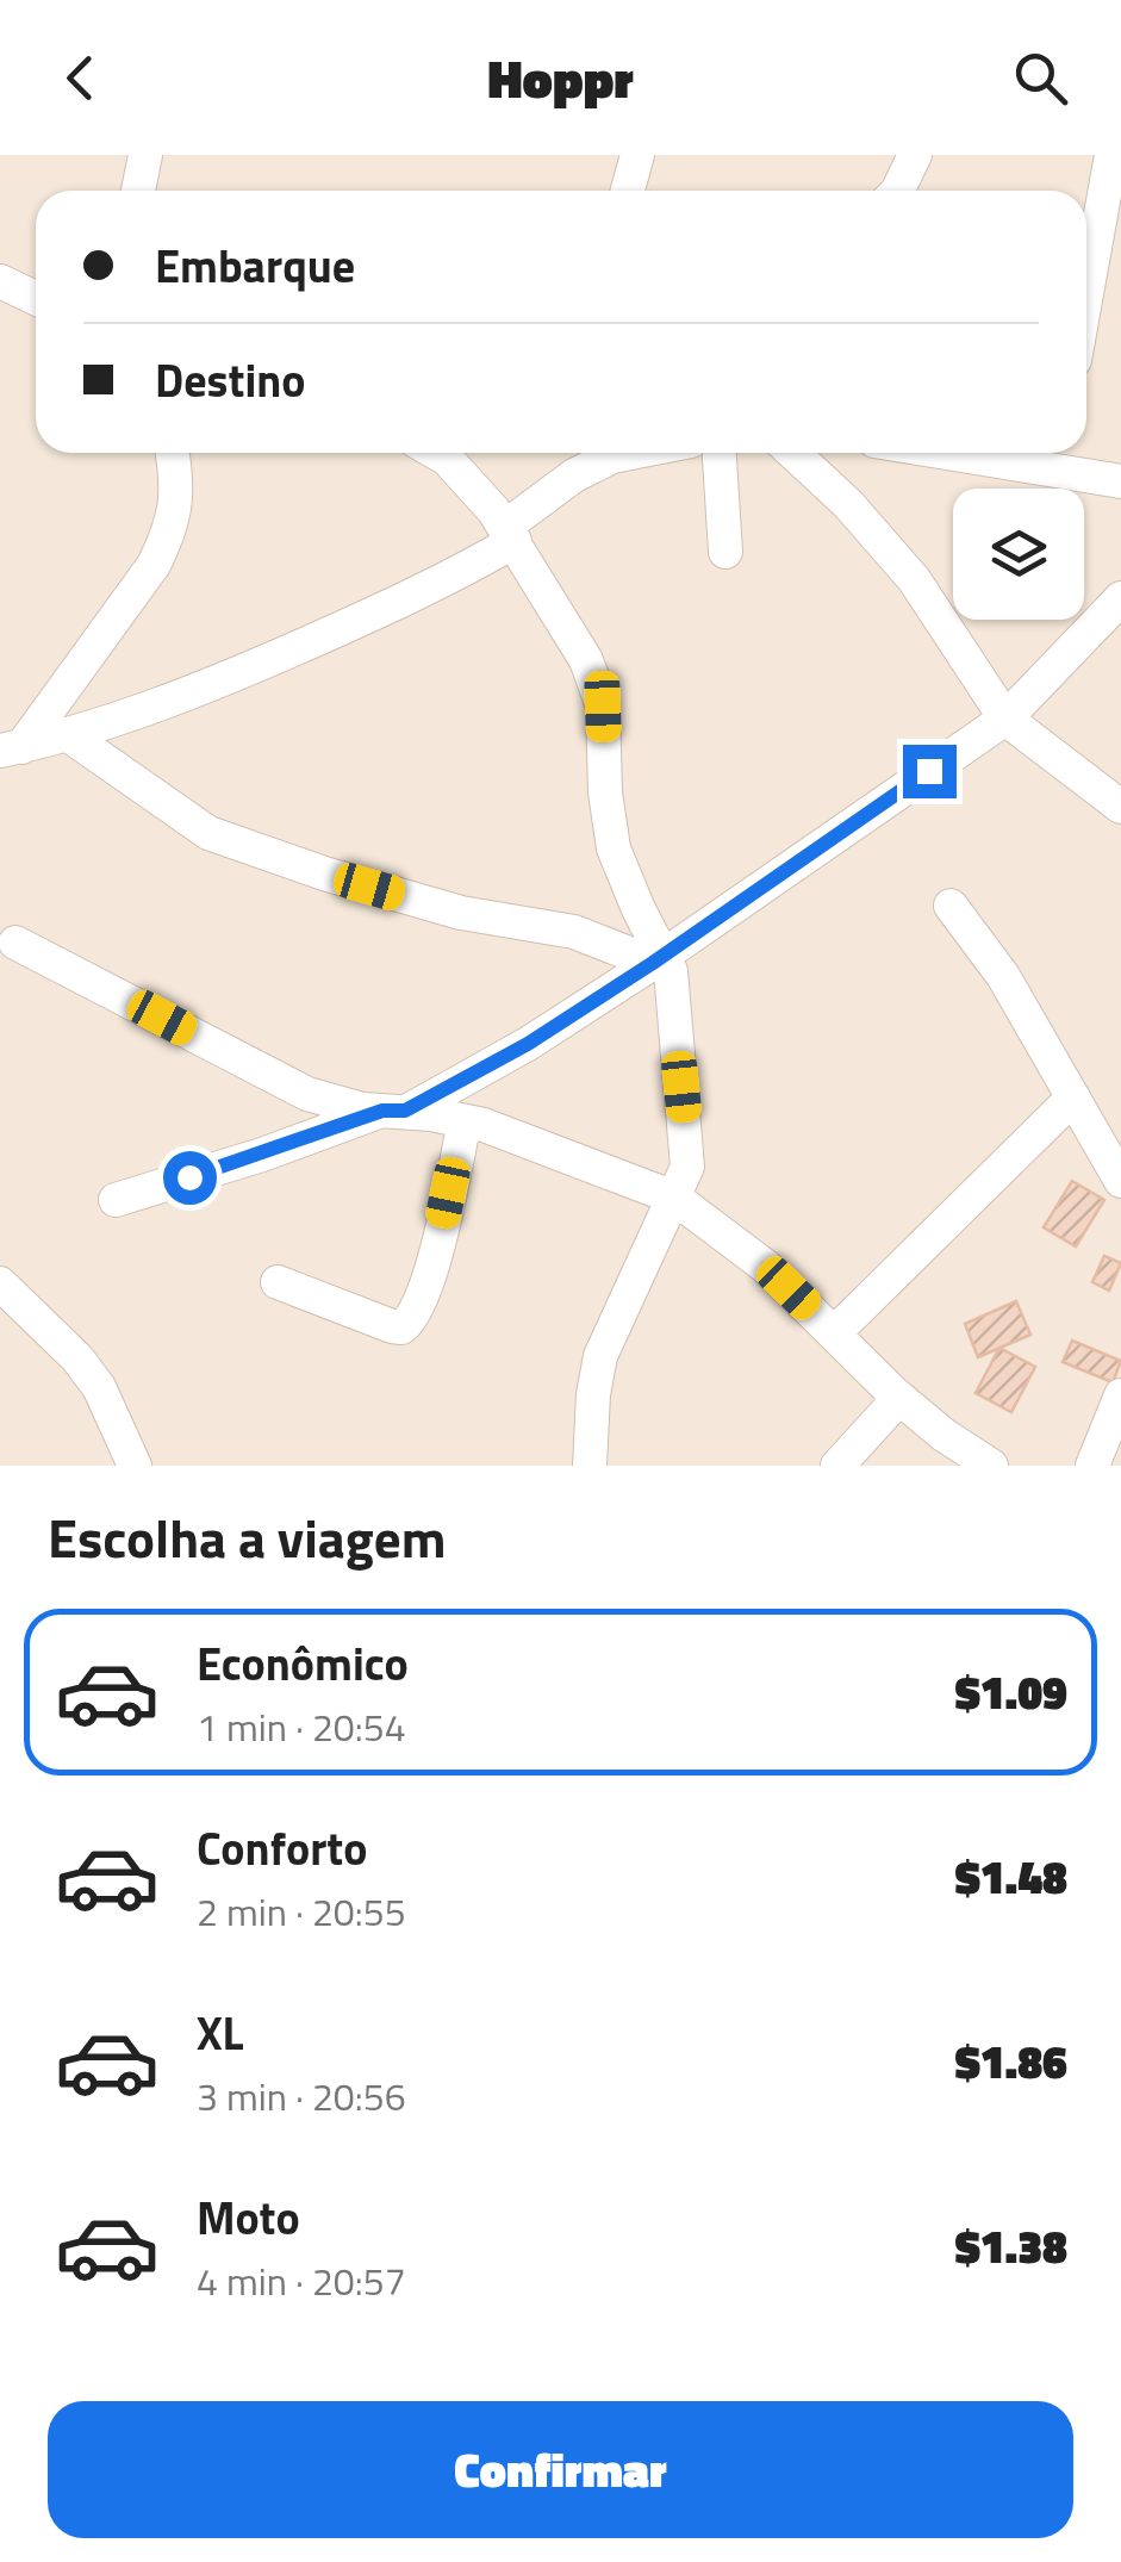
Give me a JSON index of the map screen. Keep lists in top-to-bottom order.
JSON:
{
  "page": {
    "header": "Hoppr",
    "banner": ["Embarque", "Destino"],
    "heading": "Escolha a viagem",
    "list": [
      {
        "name": "Econômico",
        "note": "1 min · 20:54",
        "value": "$1.09"
      },
      {
        "name": "Conforto",
        "note": "2 min · 20:55",
        "value": "$1.48"
      },
      {
        "name": "XL",
        "note": "3 min · 20:56",
        "value": "$1.86"
      },
      {
        "name": "Moto",
        "note": "4 min · 20:57",
        "value": "$1.38"
      }
    ],
    "buttons": "Confirmar"
  }
}
